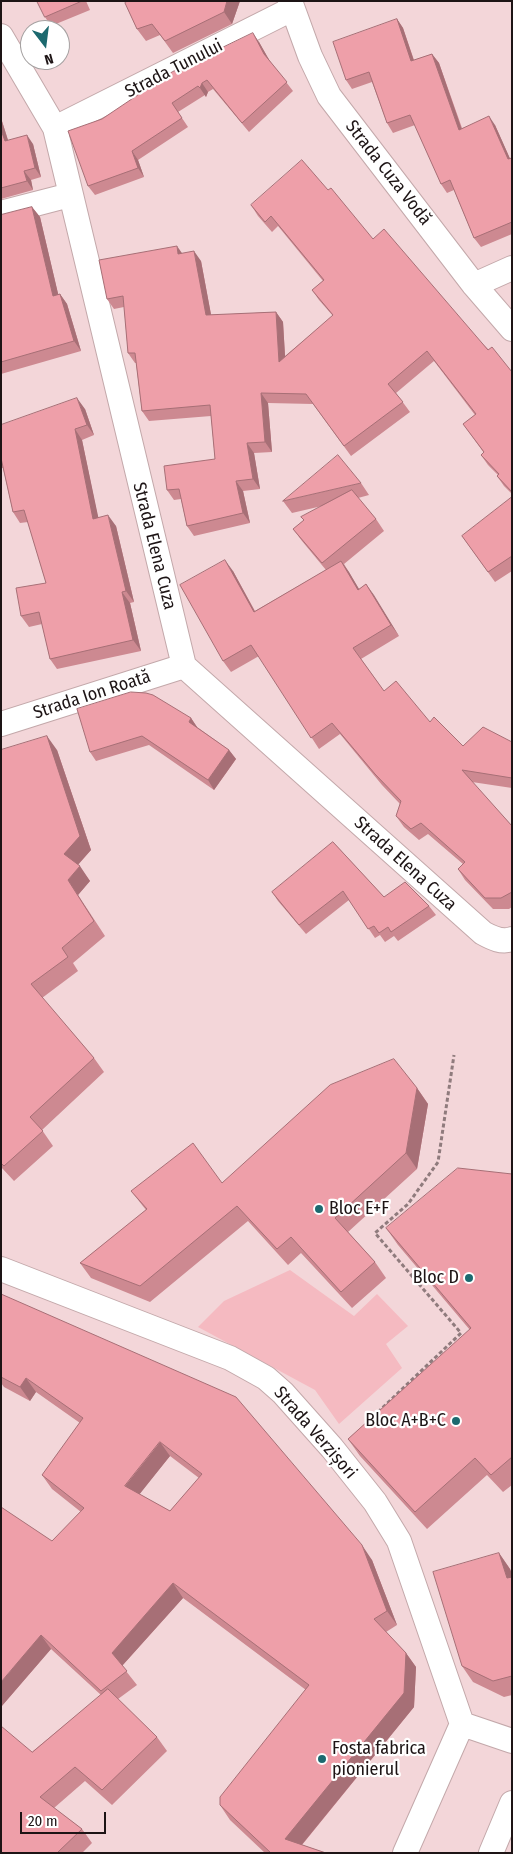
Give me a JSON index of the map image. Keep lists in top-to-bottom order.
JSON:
{
  "streets": {
    "street": [
      "Strada Tunului",
      "Strada Cuza Vodă",
      "Strada Elena Cuza",
      "Strada Ion Roată",
      "Strada Verzișori"
    ]
  },
  "crossings": [
    ["Strada Tunului", "Strada Cuza Vodă"],
    ["Strada Tunului", "Strada Elena Cuza"],
    ["Strada Elena Cuza", "Strada Ion Roată"]
  ],
  "places": [
    "Bloc E+F",
    "Bloc D",
    "Bloc A+B+C",
    "Fosta fabrica pionierul"
  ],
  "scale_bar": "20 m",
  "north": "bottom"
}
